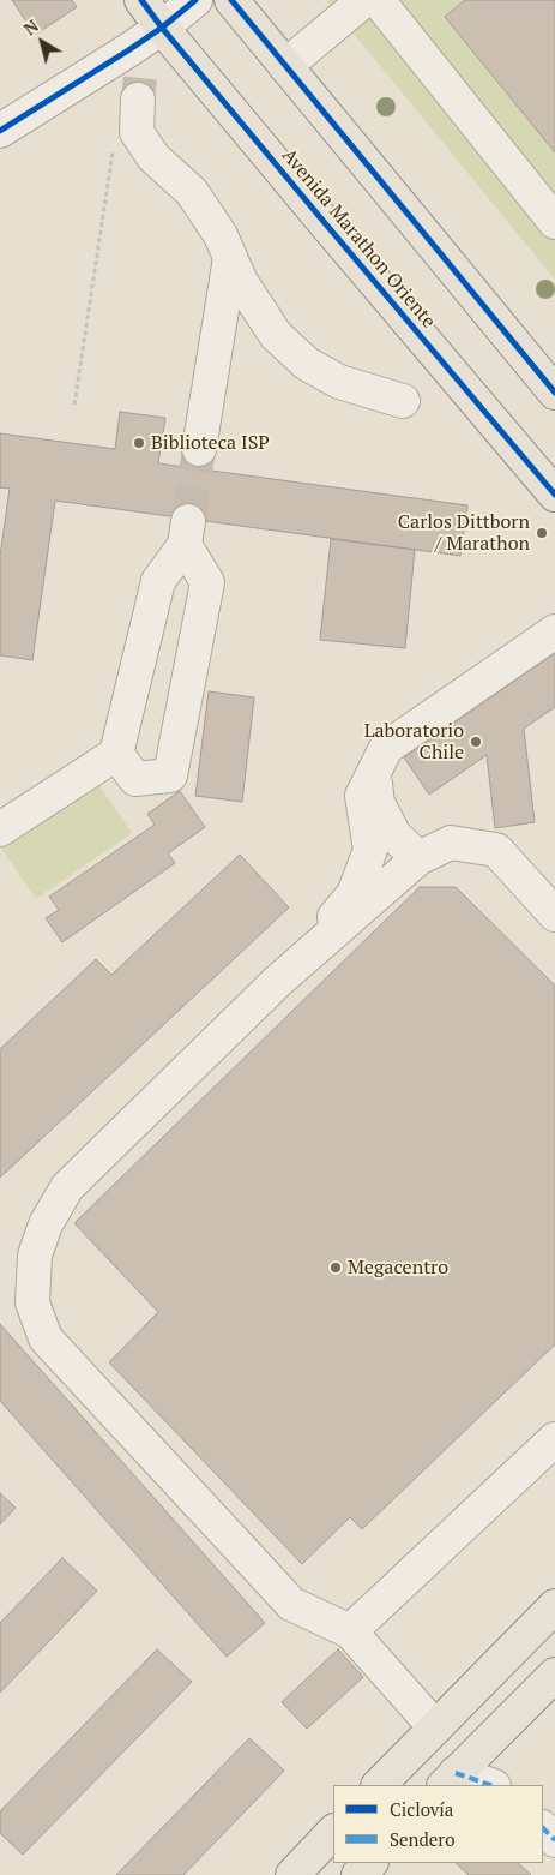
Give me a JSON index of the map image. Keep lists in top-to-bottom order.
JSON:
{
  "streets": {
    "main road": ["Avenida Marathon Oriente"]
  },
  "places": [
    "Biblioteca ISP",
    "Carlos Dittborn / Marathon",
    "Laboratorio Chile",
    "Megacentro"
  ],
  "legend": ["Ciclovía", "Sendero"],
  "north": "top left"
}
